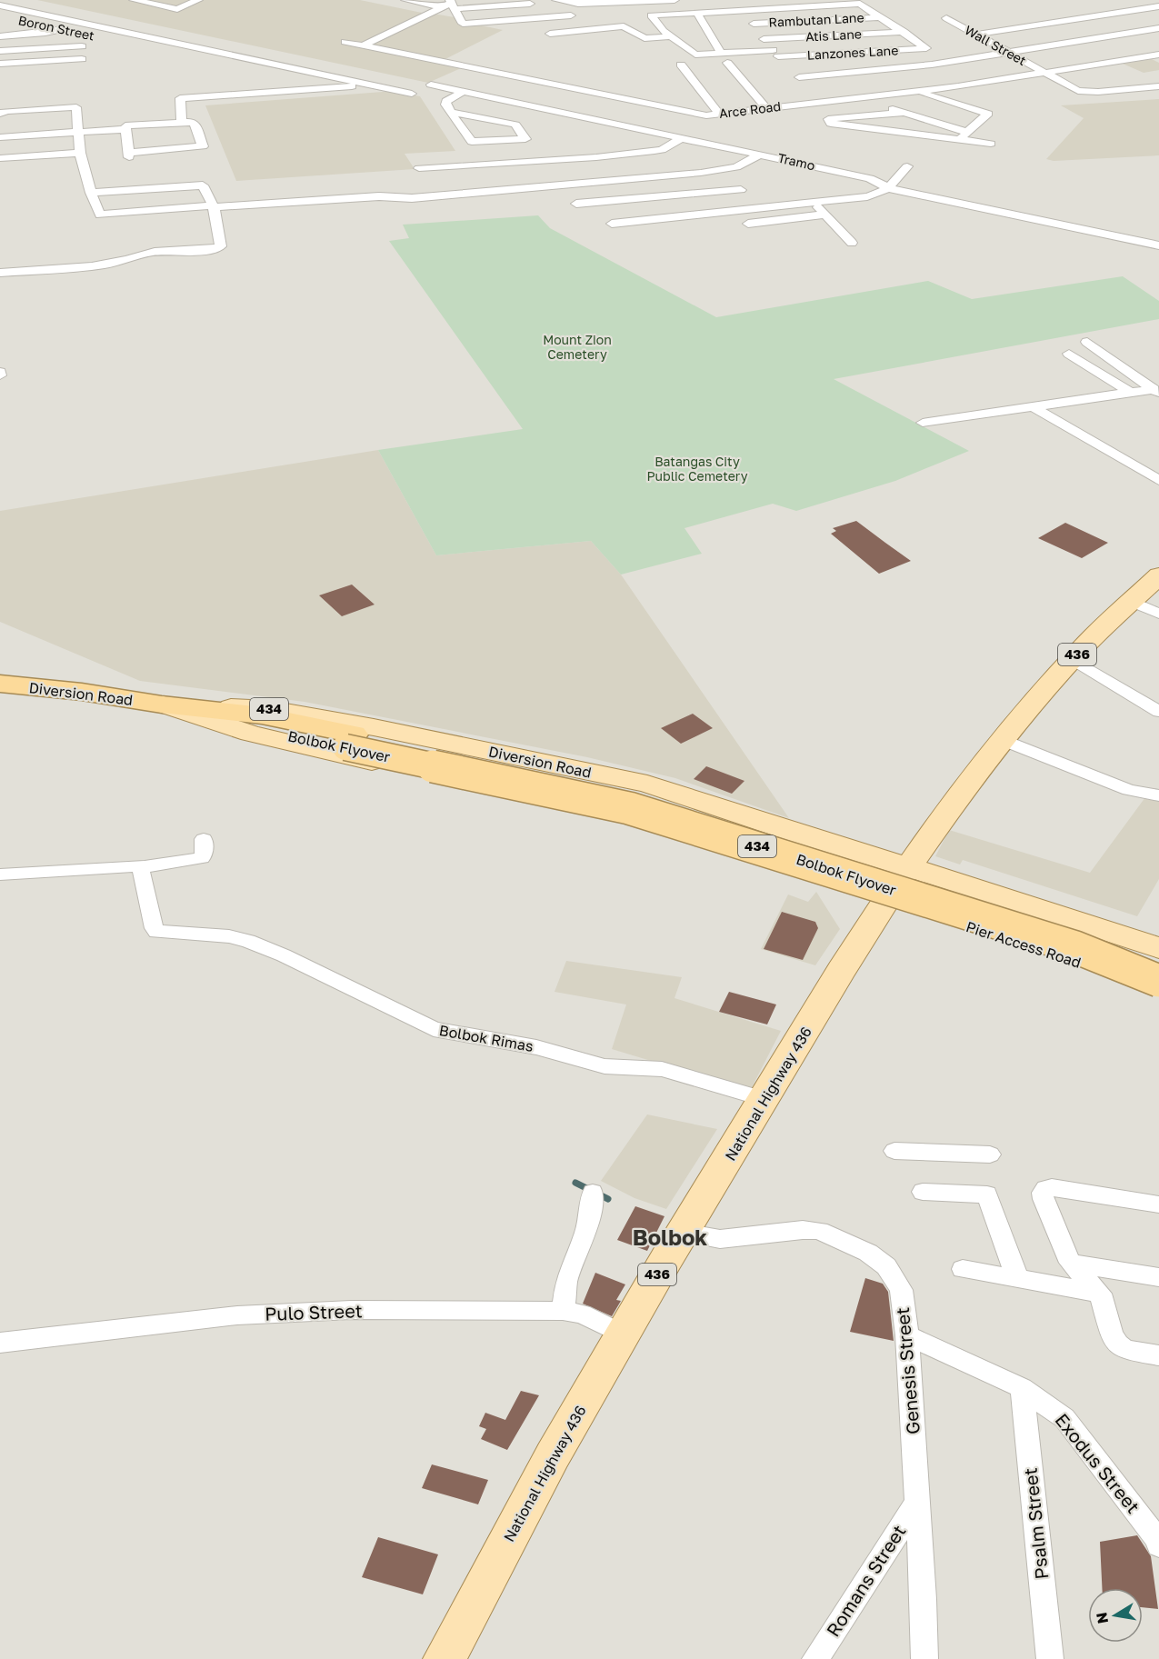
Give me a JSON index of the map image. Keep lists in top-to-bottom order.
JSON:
{
  "streets": {
    "highway": ["Diversion Road", "434", "Bolbok Flyover"],
    "main road": ["436", "Pier Access Road", "National Highway 436"],
    "street": [
      "Rambutan Lane",
      "Boron Street",
      "Atis Lane",
      "Wall Street",
      "Lanzones Lane",
      "Arce Road",
      "Tramo",
      "Bolbok Rimas",
      "Pulo Street",
      "Genesis Street",
      "Exodus Street",
      "Psalm Street",
      "Romans Street"
    ]
  },
  "crossings": [
    ["Atis Lane", "Lanzones Lane"],
    ["Wall Street", "Arce Road"],
    ["Diversion Road", "434"],
    ["Diversion Road", "Bolbok Flyover"],
    ["Diversion Road", "Pier Access Road"],
    ["Diversion Road", "National Highway 436"],
    ["434", "National Highway 436"],
    ["Pier Access Road", "National Highway 436"],
    ["Bolbok Rimas", "National Highway 436"],
    ["National Highway 436", "Pulo Street"],
    ["National Highway 436", "Genesis Street"],
    ["Genesis Street", "Exodus Street"],
    ["Genesis Street", "Romans Street"],
    ["Exodus Street", "Psalm Street"]
  ],
  "districts": ["Bolbok"],
  "parks": ["Mount Zion Cemetery", "Batangas City Public Cemetery"],
  "north": "left"
}
